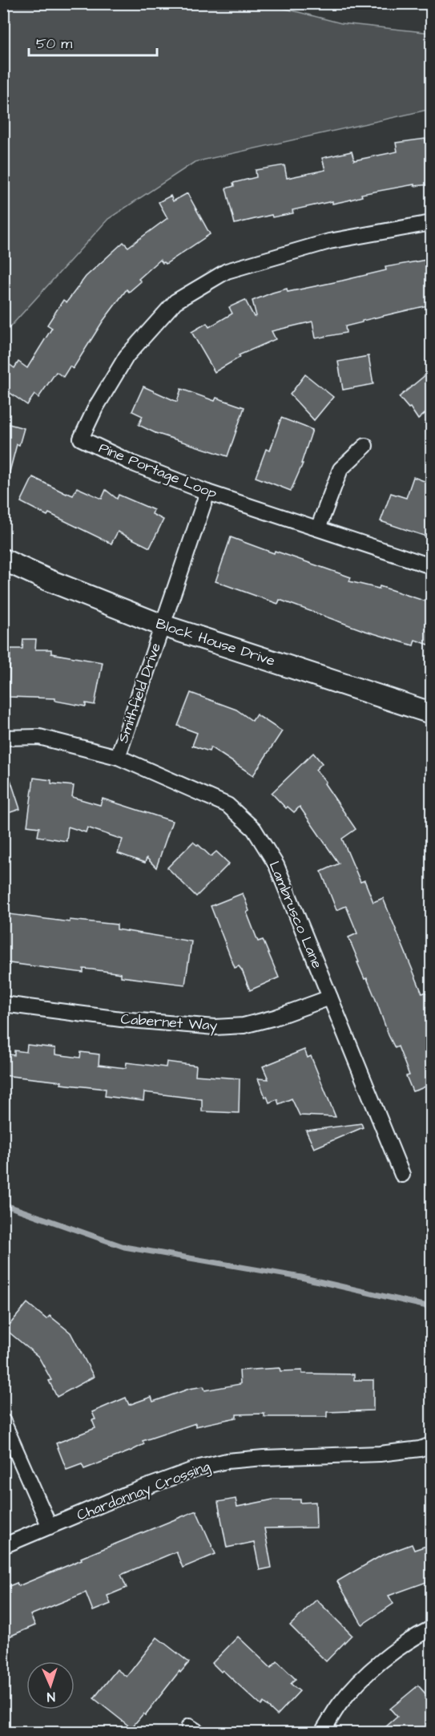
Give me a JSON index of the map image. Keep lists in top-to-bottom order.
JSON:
{
  "streets": {
    "street": [
      "Pine Portage Loop",
      "Block House Drive",
      "Smithfield Drive",
      "Lambrusco Lane",
      "Cabernet Way",
      "Chardonnay Crossing"
    ]
  },
  "crossings": [
    ["Pine Portage Loop", "Smithfield Drive"],
    ["Block House Drive", "Smithfield Drive"],
    ["Smithfield Drive", "Lambrusco Lane"],
    ["Lambrusco Lane", "Cabernet Way"]
  ],
  "scale_bar": "50 m",
  "north": "bottom"
}
